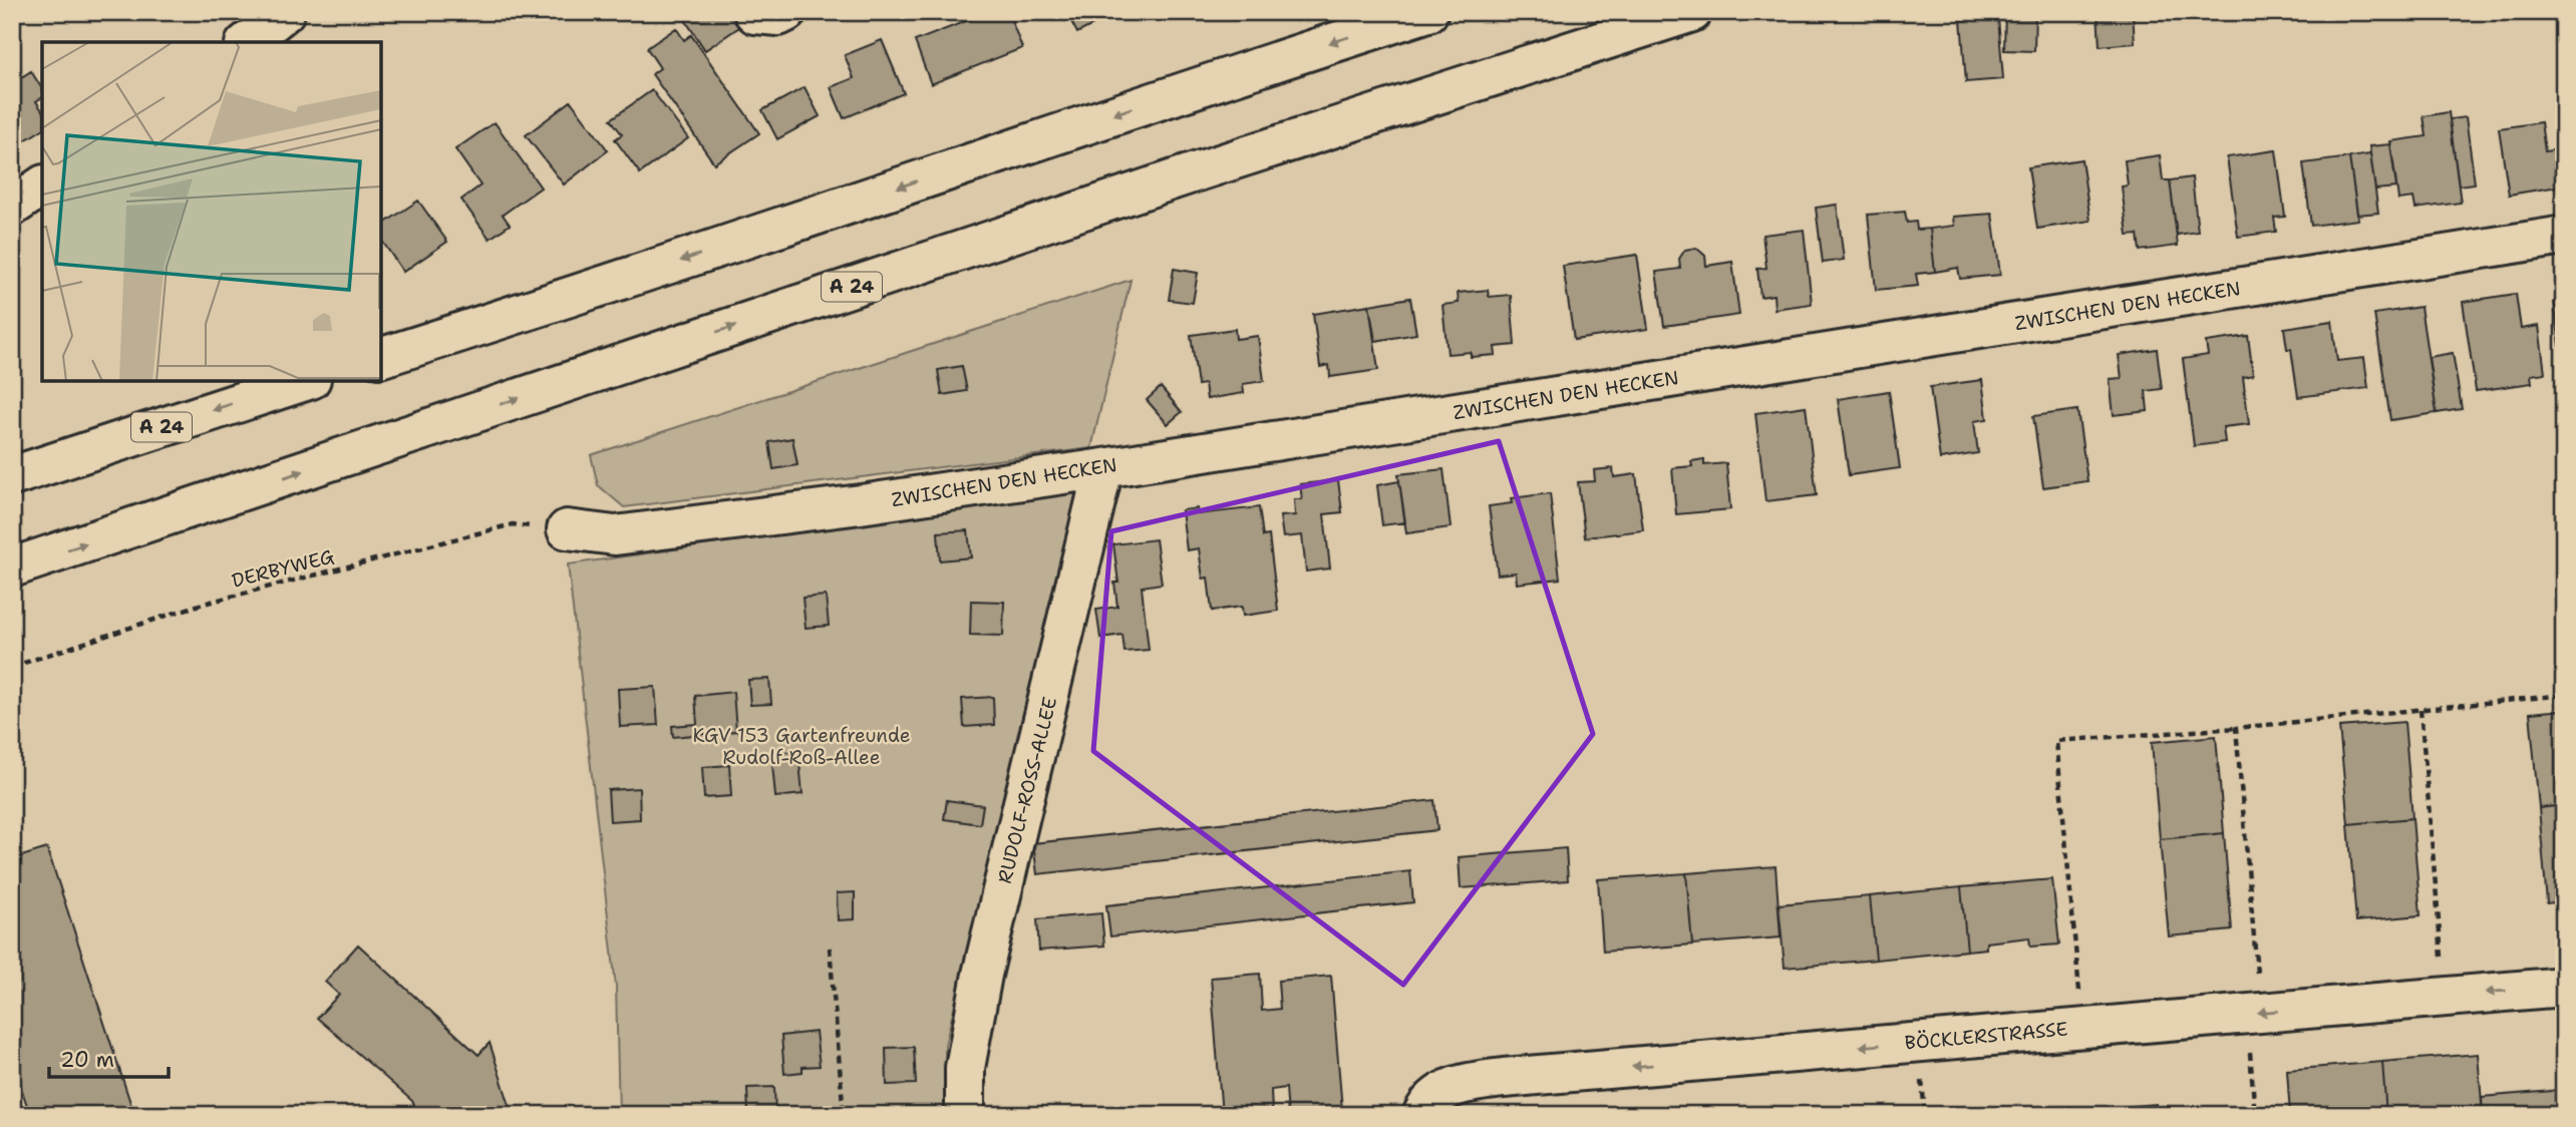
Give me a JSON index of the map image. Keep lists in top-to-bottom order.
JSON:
{
  "streets": {
    "main road": [
      "A 24",
      "ZWISCHEN DEN HECKEN",
      "RUDOLF-ROSS-ALLEE",
      "BÖCKLERSTRASSE"
    ],
    "path": ["DERBYWEG"]
  },
  "crossings": [
    ["ZWISCHEN DEN HECKEN", "DERBYWEG"],
    ["ZWISCHEN DEN HECKEN", "RUDOLF-ROSS-ALLEE"]
  ],
  "one_way": ["BÖCKLERSTRASSE"],
  "parks": ["KGV 153 Gartenfreunde Rudolf-Roß-Allee"],
  "scale_bar": "20 m"
}
